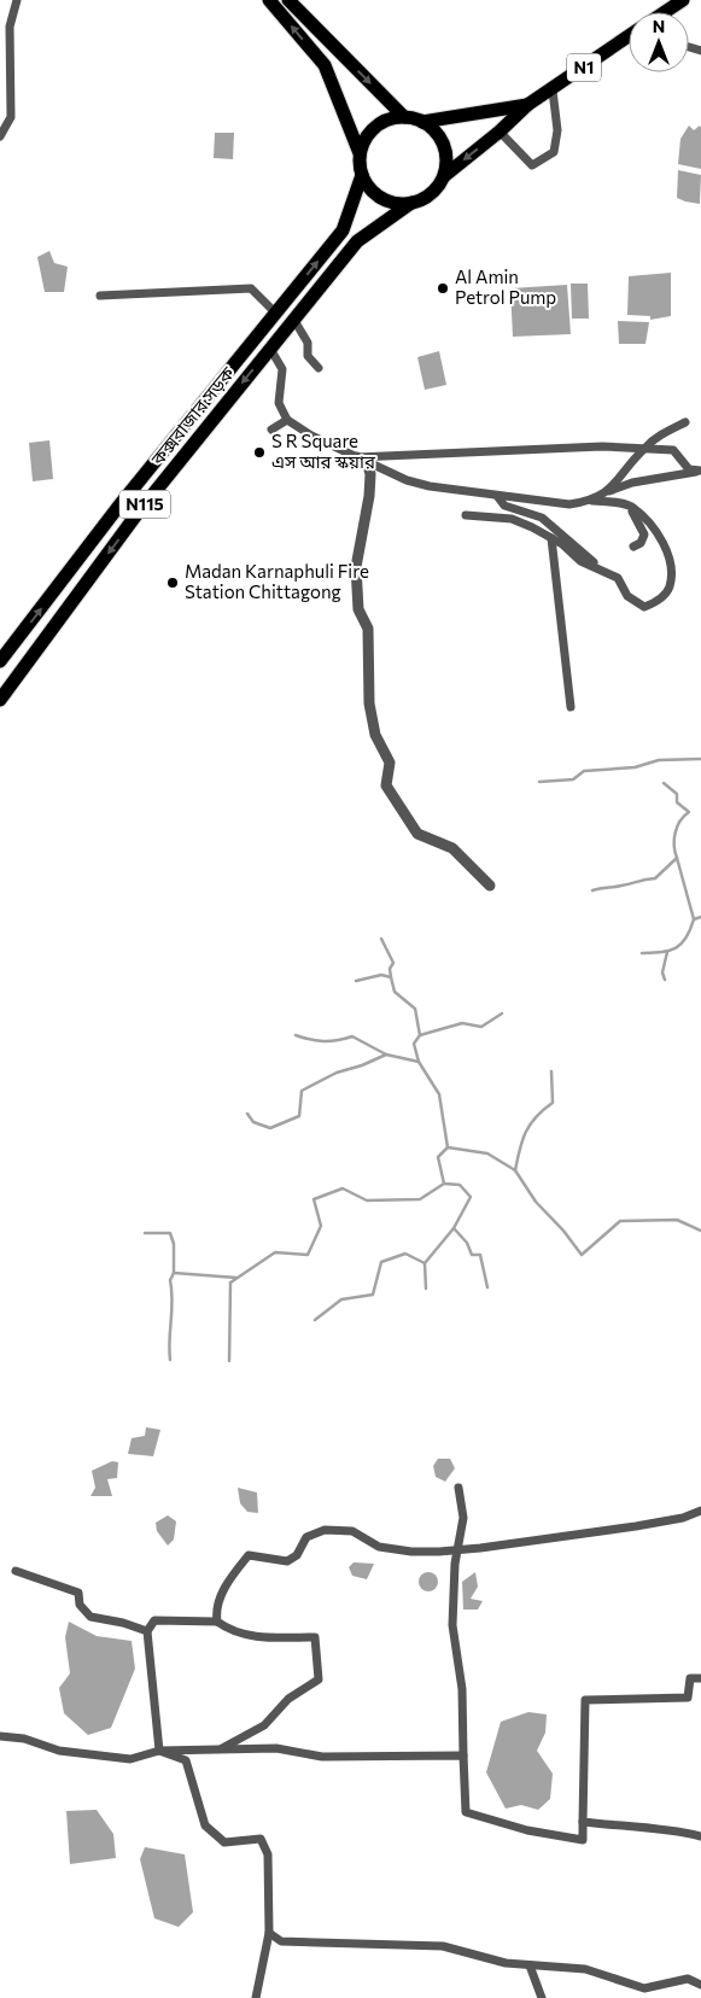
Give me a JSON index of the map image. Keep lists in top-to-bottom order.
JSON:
{
  "streets": {
    "highway": ["N1", "কক্সবাজার সড়ক", "N115"]
  },
  "crossings": [
    ["N1", "কক্সবাজার সড়ক"]
  ],
  "places": ["Al Amin Petrol Pump", "S R Square এস আর স্কয়ার", "Madan Karnaphuli Fire Station Chittagong"],
  "north": "top"
}
